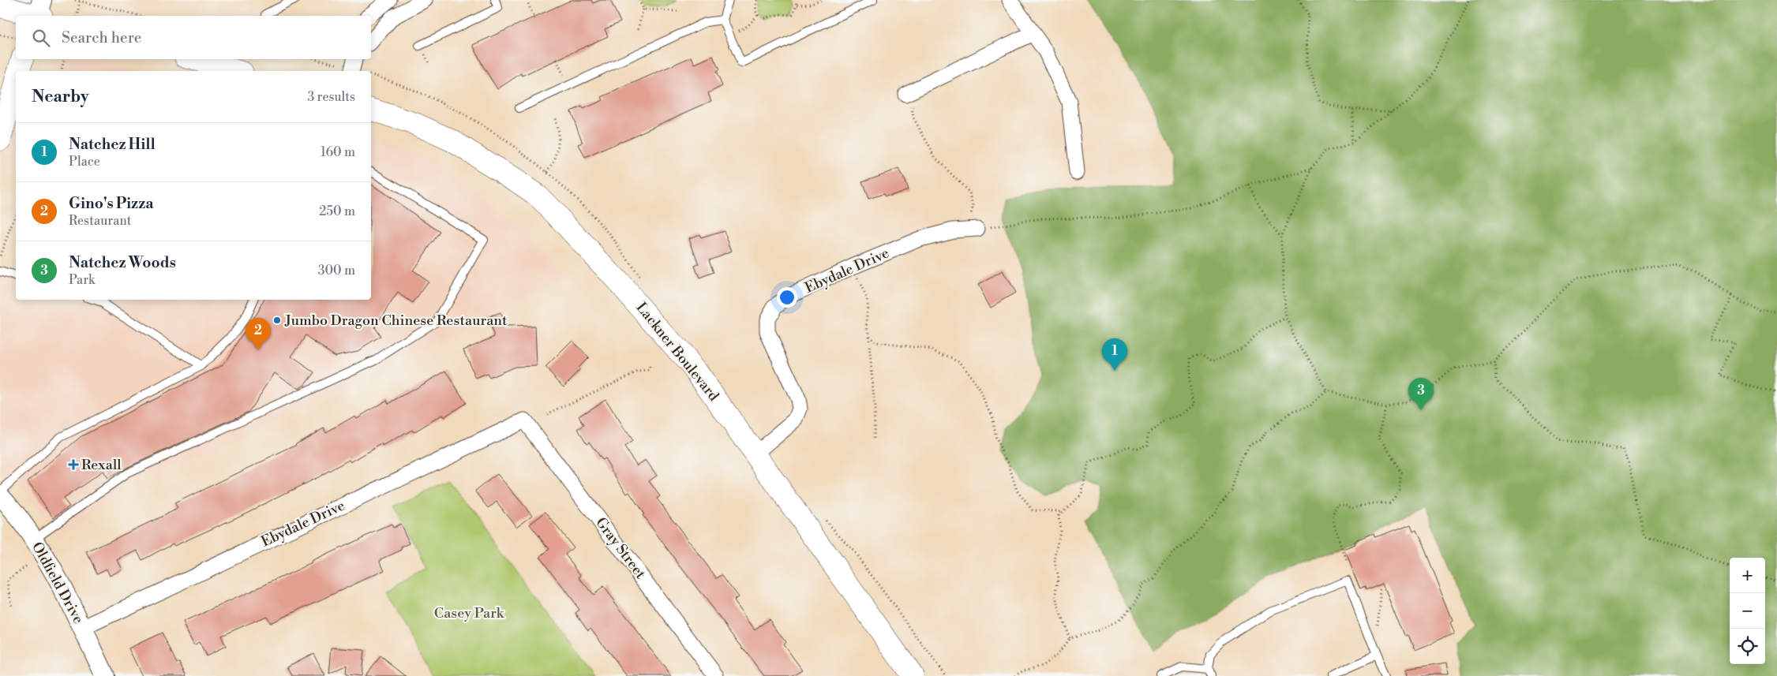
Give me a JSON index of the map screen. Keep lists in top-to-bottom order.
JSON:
{
  "streets": {
    "main road": ["Lackner Boulevard"],
    "street": ["Ebydale Drive", "Gray Street", "Oldfield Drive"]
  },
  "crossings": [
    ["Ebydale Drive", "Lackner Boulevard"],
    ["Ebydale Drive", "Gray Street"],
    ["Ebydale Drive", "Oldfield Drive"]
  ],
  "parks": ["Casey Park"],
  "places": {
    "other": ["Jumbo Dragon Chinese Restaurant"],
    "health": ["Rexall"]
  },
  "page": {
    "search": "Search here",
    "heading": ["Nearby", "3 results"],
    "list": [
      {
        "mark": "1",
        "name": "Natchez Hill",
        "note": "Place",
        "value": "160 m"
      },
      {
        "mark": "2",
        "name": "Gino's Pizza",
        "note": "Restaurant",
        "value": "250 m"
      },
      {
        "mark": "3",
        "name": "Natchez Woods",
        "note": "Park",
        "value": "300 m"
      }
    ],
    "pins": ["2", "1", "3"],
    "map_buttons": ["+", "−"]
  }
}
